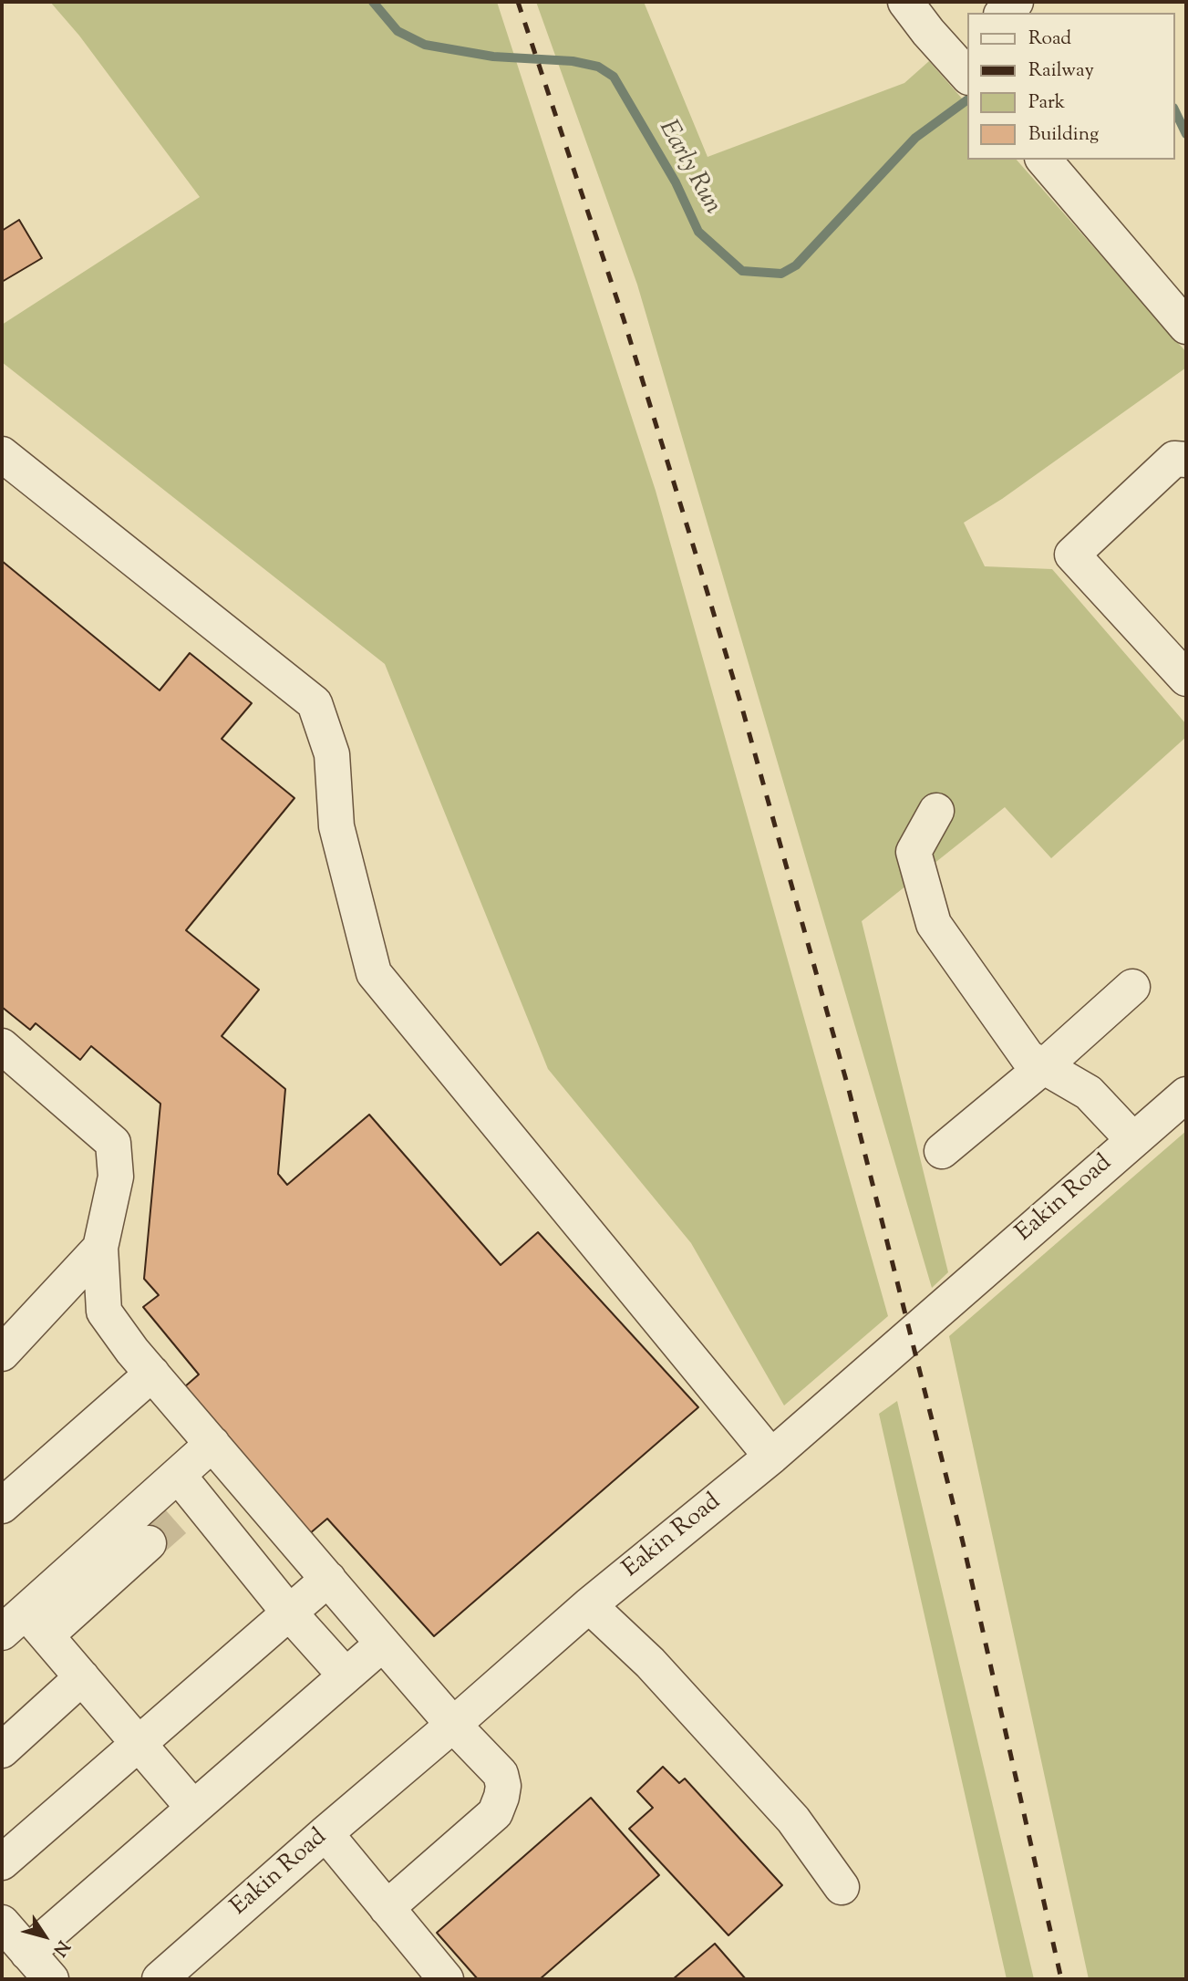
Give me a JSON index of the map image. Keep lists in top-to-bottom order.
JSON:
{
  "streets": {
    "street": ["Eakin Road"]
  },
  "water": ["Early Run"],
  "legend": [
    "Road",
    "Railway",
    "Park",
    "Building"
  ],
  "north": "bottom right"
}
